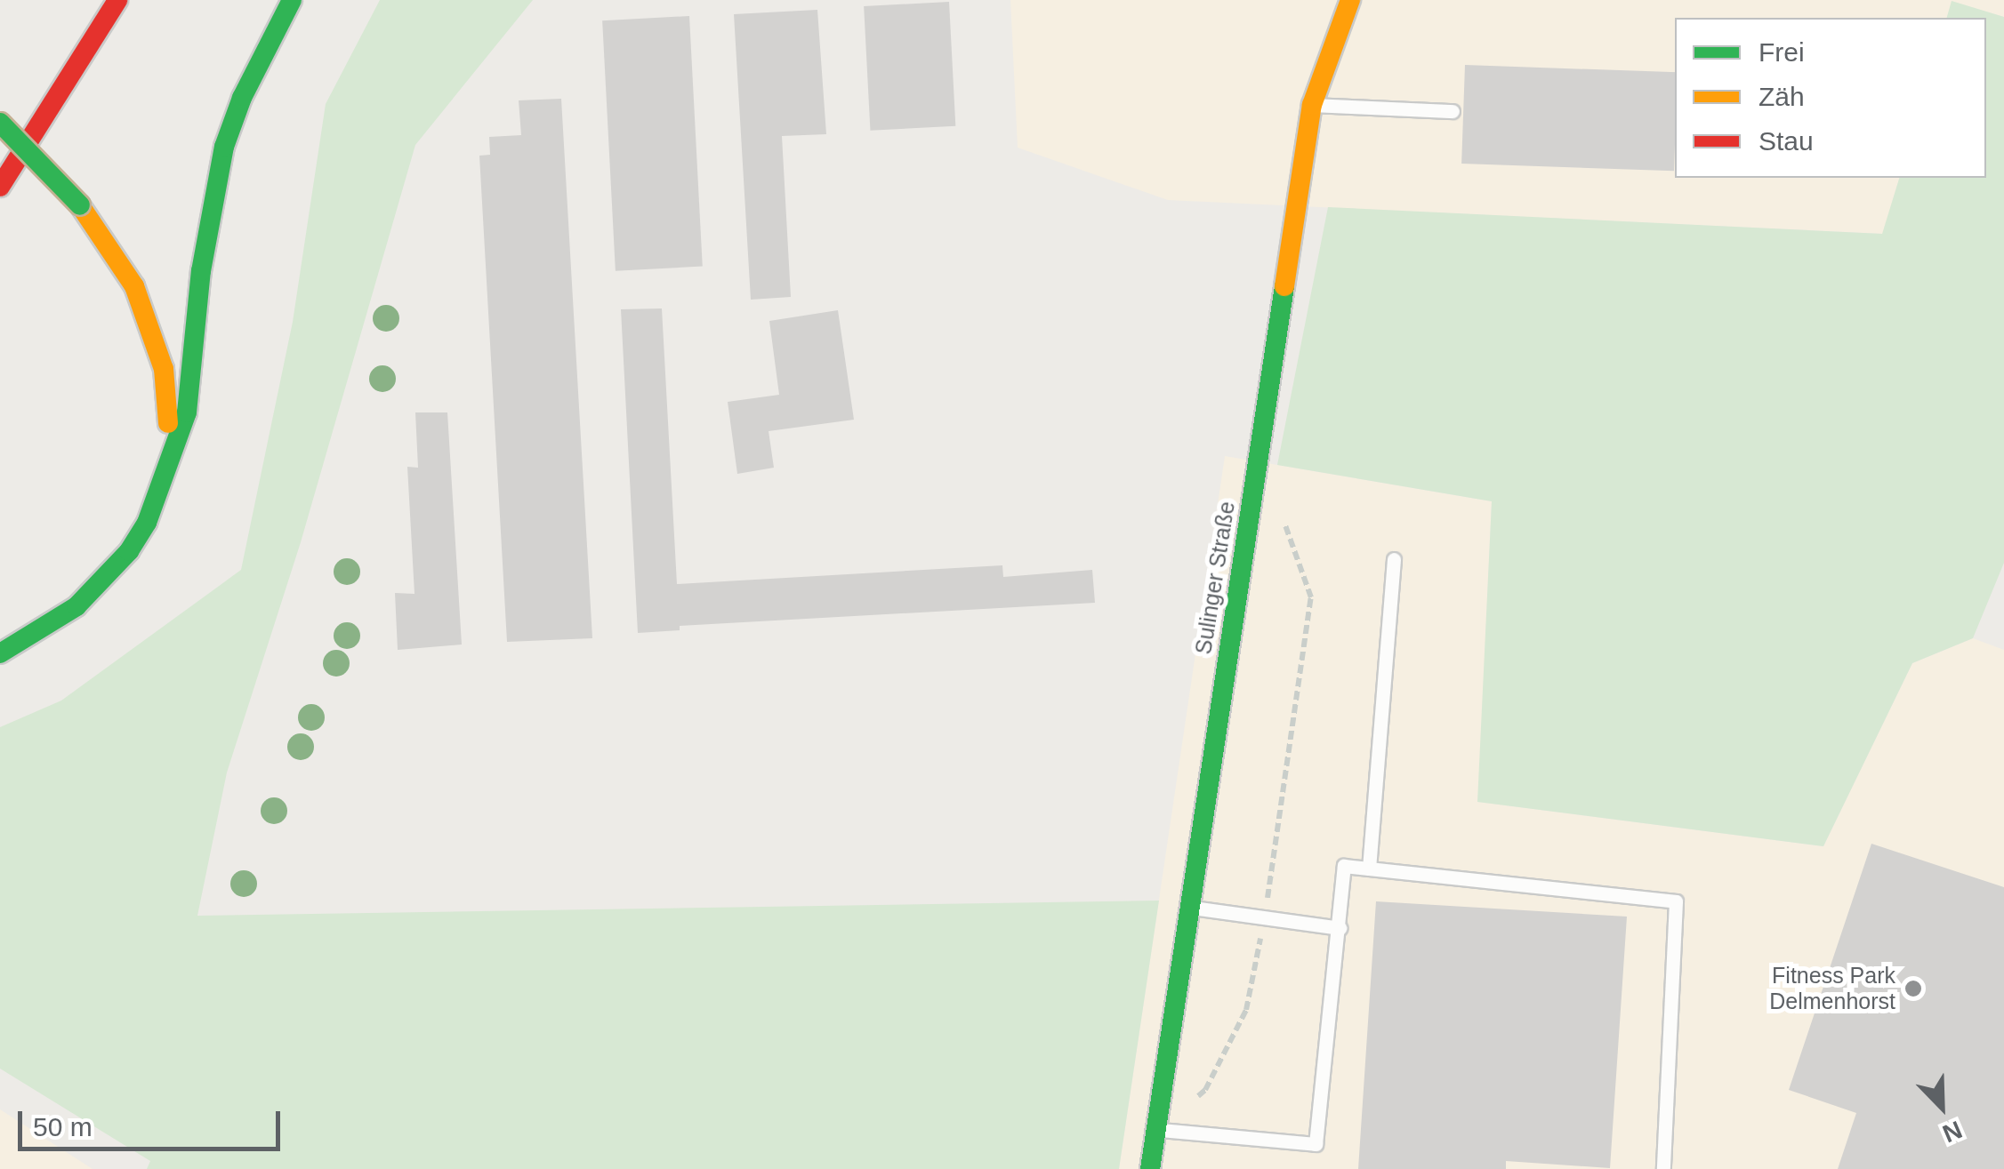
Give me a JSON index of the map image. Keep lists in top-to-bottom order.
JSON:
{
  "streets": {
    "main road": ["Sulinger Straße"]
  },
  "places": ["Fitness Park Delmenhorst"],
  "legend": ["Frei", "Zäh", "Stau"],
  "scale_bar": "50 m",
  "north": "bottom right"
}
